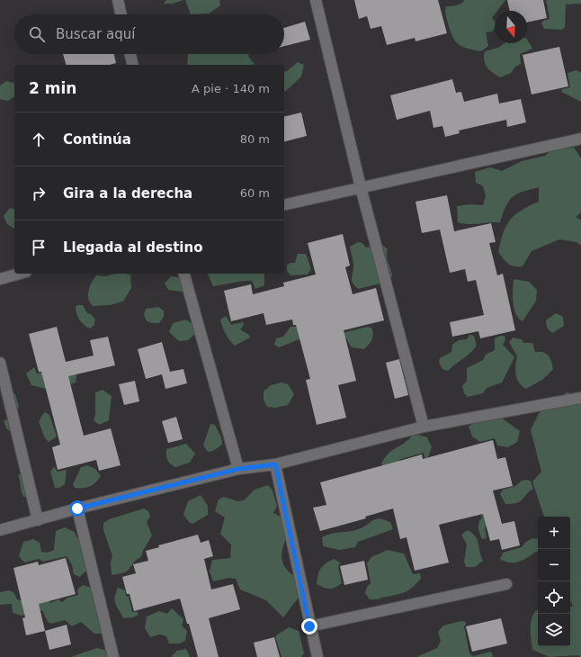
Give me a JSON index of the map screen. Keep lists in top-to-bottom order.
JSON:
{
  "north": "bottom",
  "page": {
    "search": "Buscar aquí",
    "heading": ["2 min", "A pie · 140 m"],
    "list": [
      ["Continúa", "80 m"],
      ["Gira a la derecha", "60 m"],
      "Llegada al destino"
    ],
    "map_buttons": ["+", "−"]
  }
}
